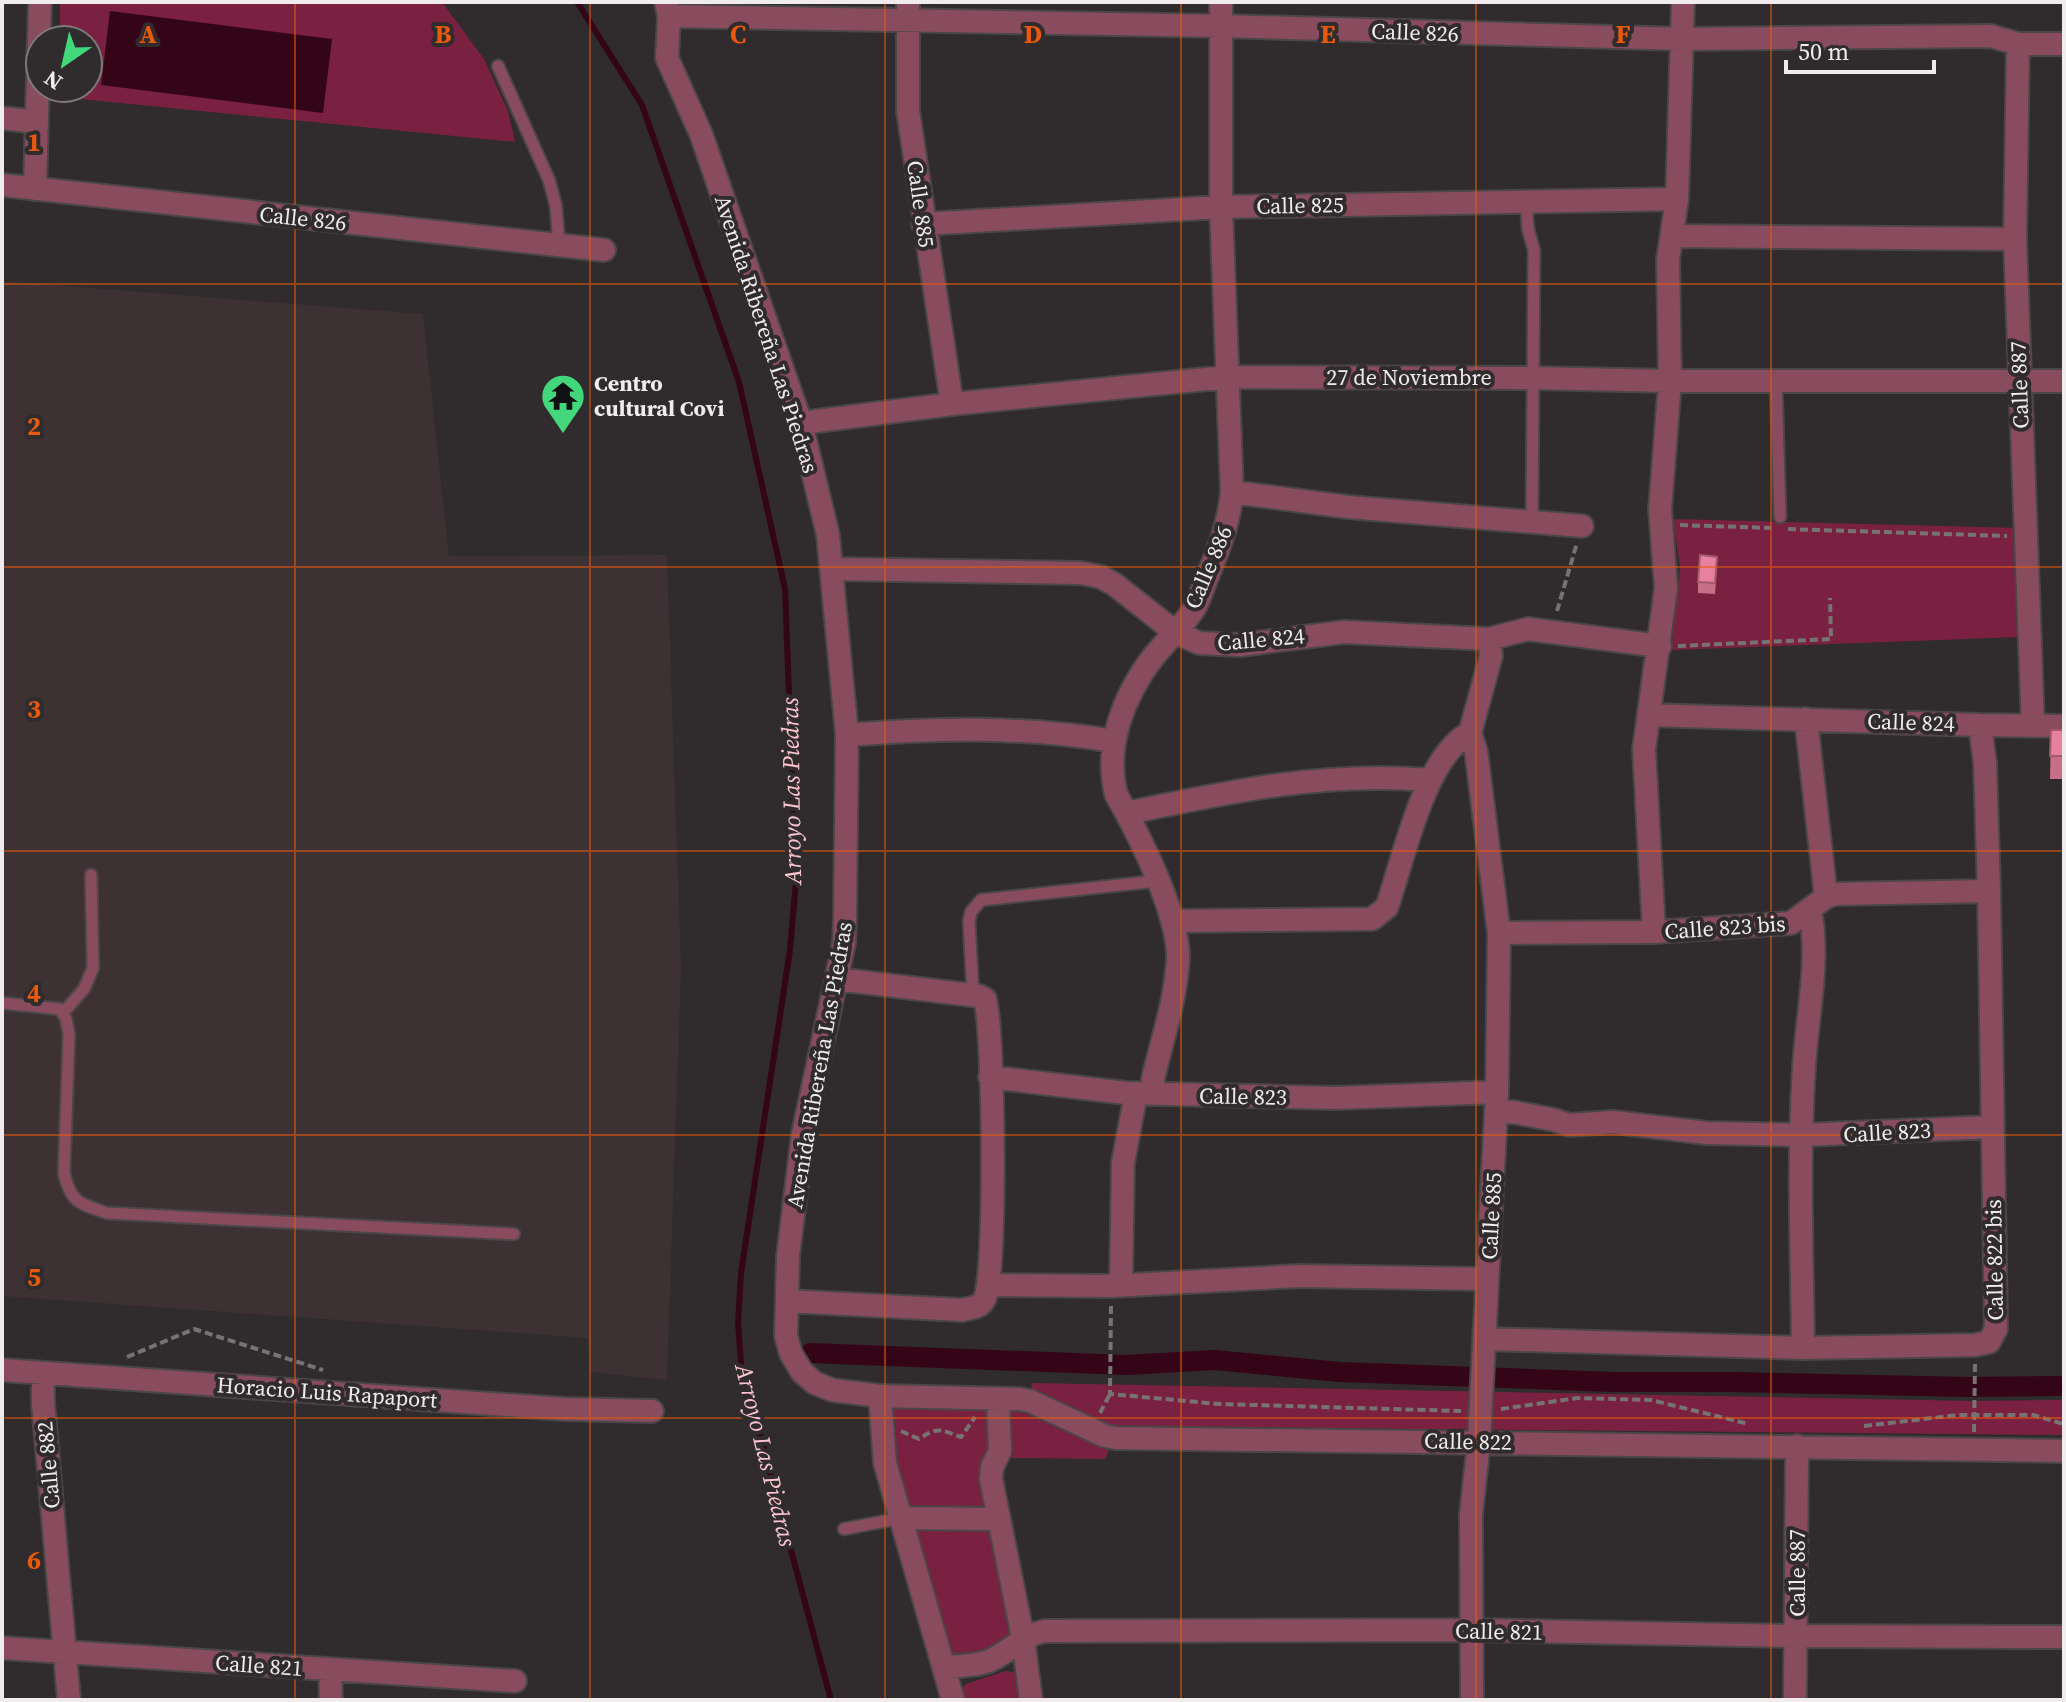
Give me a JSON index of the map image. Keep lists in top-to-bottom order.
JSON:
{
  "streets": {
    "street": [
      "Calle 826",
      "Calle 885",
      "Calle 825",
      "Avenida Ribereña Las Piedras",
      "27 de Noviembre",
      "Calle 887",
      "Calle 886",
      "Calle 824",
      "Calle 823 bis",
      "Calle 823",
      "Calle 822 bis",
      "Horacio Luis Rapaport",
      "Calle 822",
      "Calle 882",
      "Calle 821"
    ]
  },
  "crossings": [
    ["Calle 826", "Calle 885"],
    ["Calle 826", "Avenida Ribereña Las Piedras"],
    ["Calle 826", "Calle 887"],
    ["Calle 826", "Calle 886"],
    ["Calle 885", "Calle 825"],
    ["Calle 885", "27 de Noviembre"],
    ["Calle 885", "Calle 823 bis"],
    ["Calle 885", "Calle 823"],
    ["Calle 885", "Calle 822 bis"],
    ["Calle 885", "Calle 822"],
    ["Calle 885", "Calle 821"],
    ["Calle 825", "Calle 886"],
    ["Avenida Ribereña Las Piedras", "27 de Noviembre"],
    ["Avenida Ribereña Las Piedras", "Calle 824"],
    ["Avenida Ribereña Las Piedras", "Calle 822"],
    ["27 de Noviembre", "Calle 887"],
    ["27 de Noviembre", "Calle 886"],
    ["Calle 887", "Calle 822"],
    ["Calle 887", "Calle 821"],
    ["Calle 886", "Calle 824"],
    ["Calle 886", "Calle 823"],
    ["Calle 824", "Calle 822 bis"],
    ["Calle 823 bis", "Calle 822 bis"],
    ["Calle 823", "Calle 822 bis"],
    ["Horacio Luis Rapaport", "Calle 882"],
    ["Calle 882", "Calle 821"]
  ],
  "water": ["Arroyo Las Piedras"],
  "places": {
    "temple": ["Centro cultural Covi"]
  },
  "scale_bar": "50 m",
  "north": "bottom left",
  "grid": {
    "columns": [
      "A",
      "B",
      "C",
      "D",
      "E",
      "F"
    ],
    "rows": [
      "1",
      "2",
      "3",
      "4",
      "5",
      "6"
    ]
  }
}
